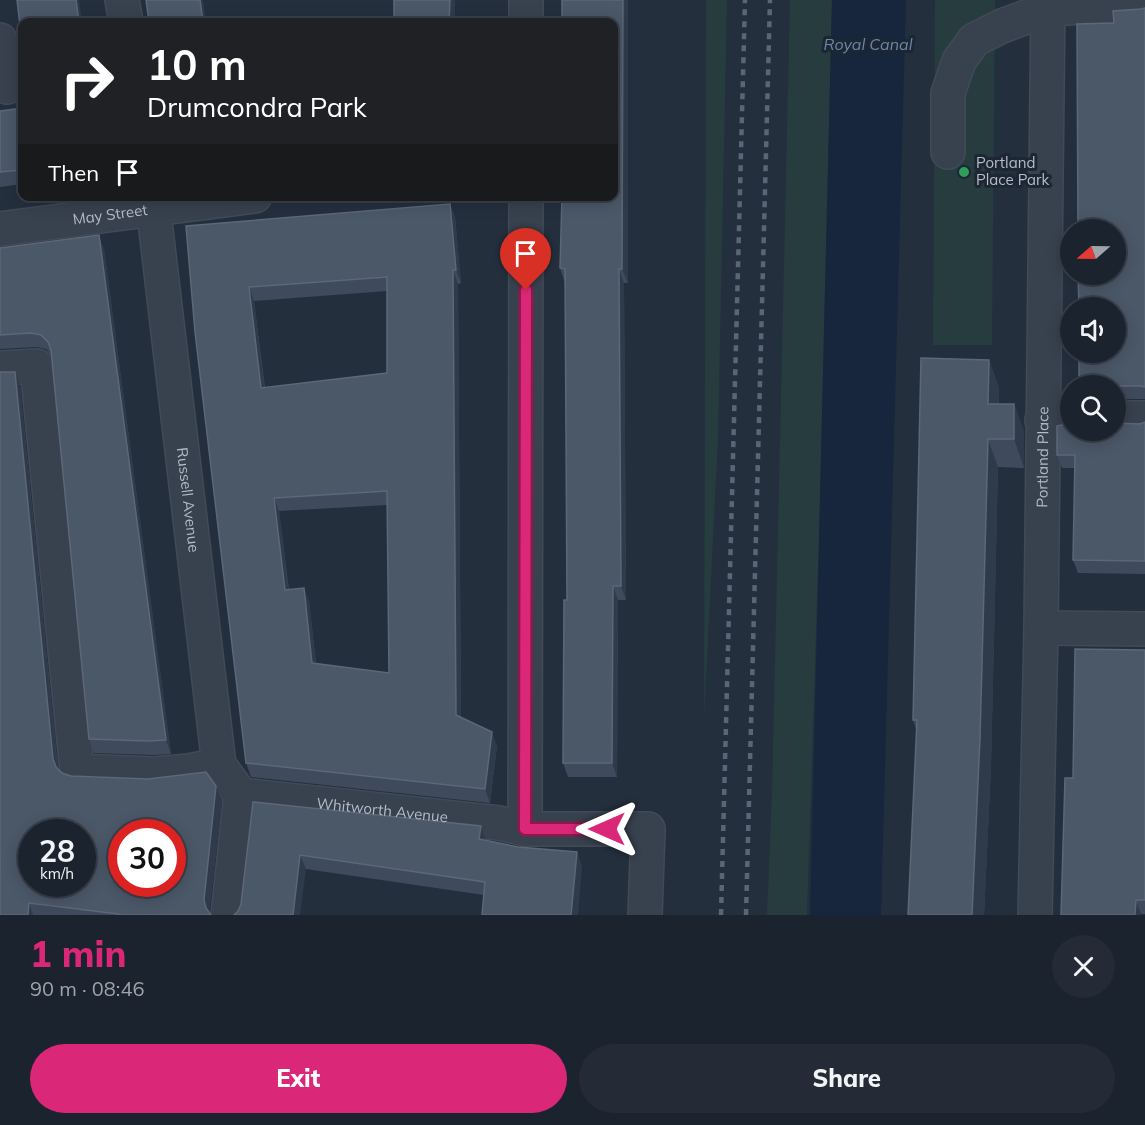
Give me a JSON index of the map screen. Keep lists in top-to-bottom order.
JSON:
{
  "streets": {
    "street": [
      "May Street",
      "Portland Place",
      "Russell Avenue",
      "Whitworth Avenue"
    ]
  },
  "crossings": [
    ["May Street", "Russell Avenue"],
    ["Russell Avenue", "Whitworth Avenue"]
  ],
  "water": ["Royal Canal"],
  "places": ["Portland Place Park"],
  "north": "left",
  "page": {
    "turn": ["10 m", "Drumcondra Park"],
    "then": "Then",
    "speed": "28 km/h",
    "limit": "30",
    "heading": ["1 min", "90 m · 08:46"],
    "buttons": ["Exit", "Share"]
  }
}
